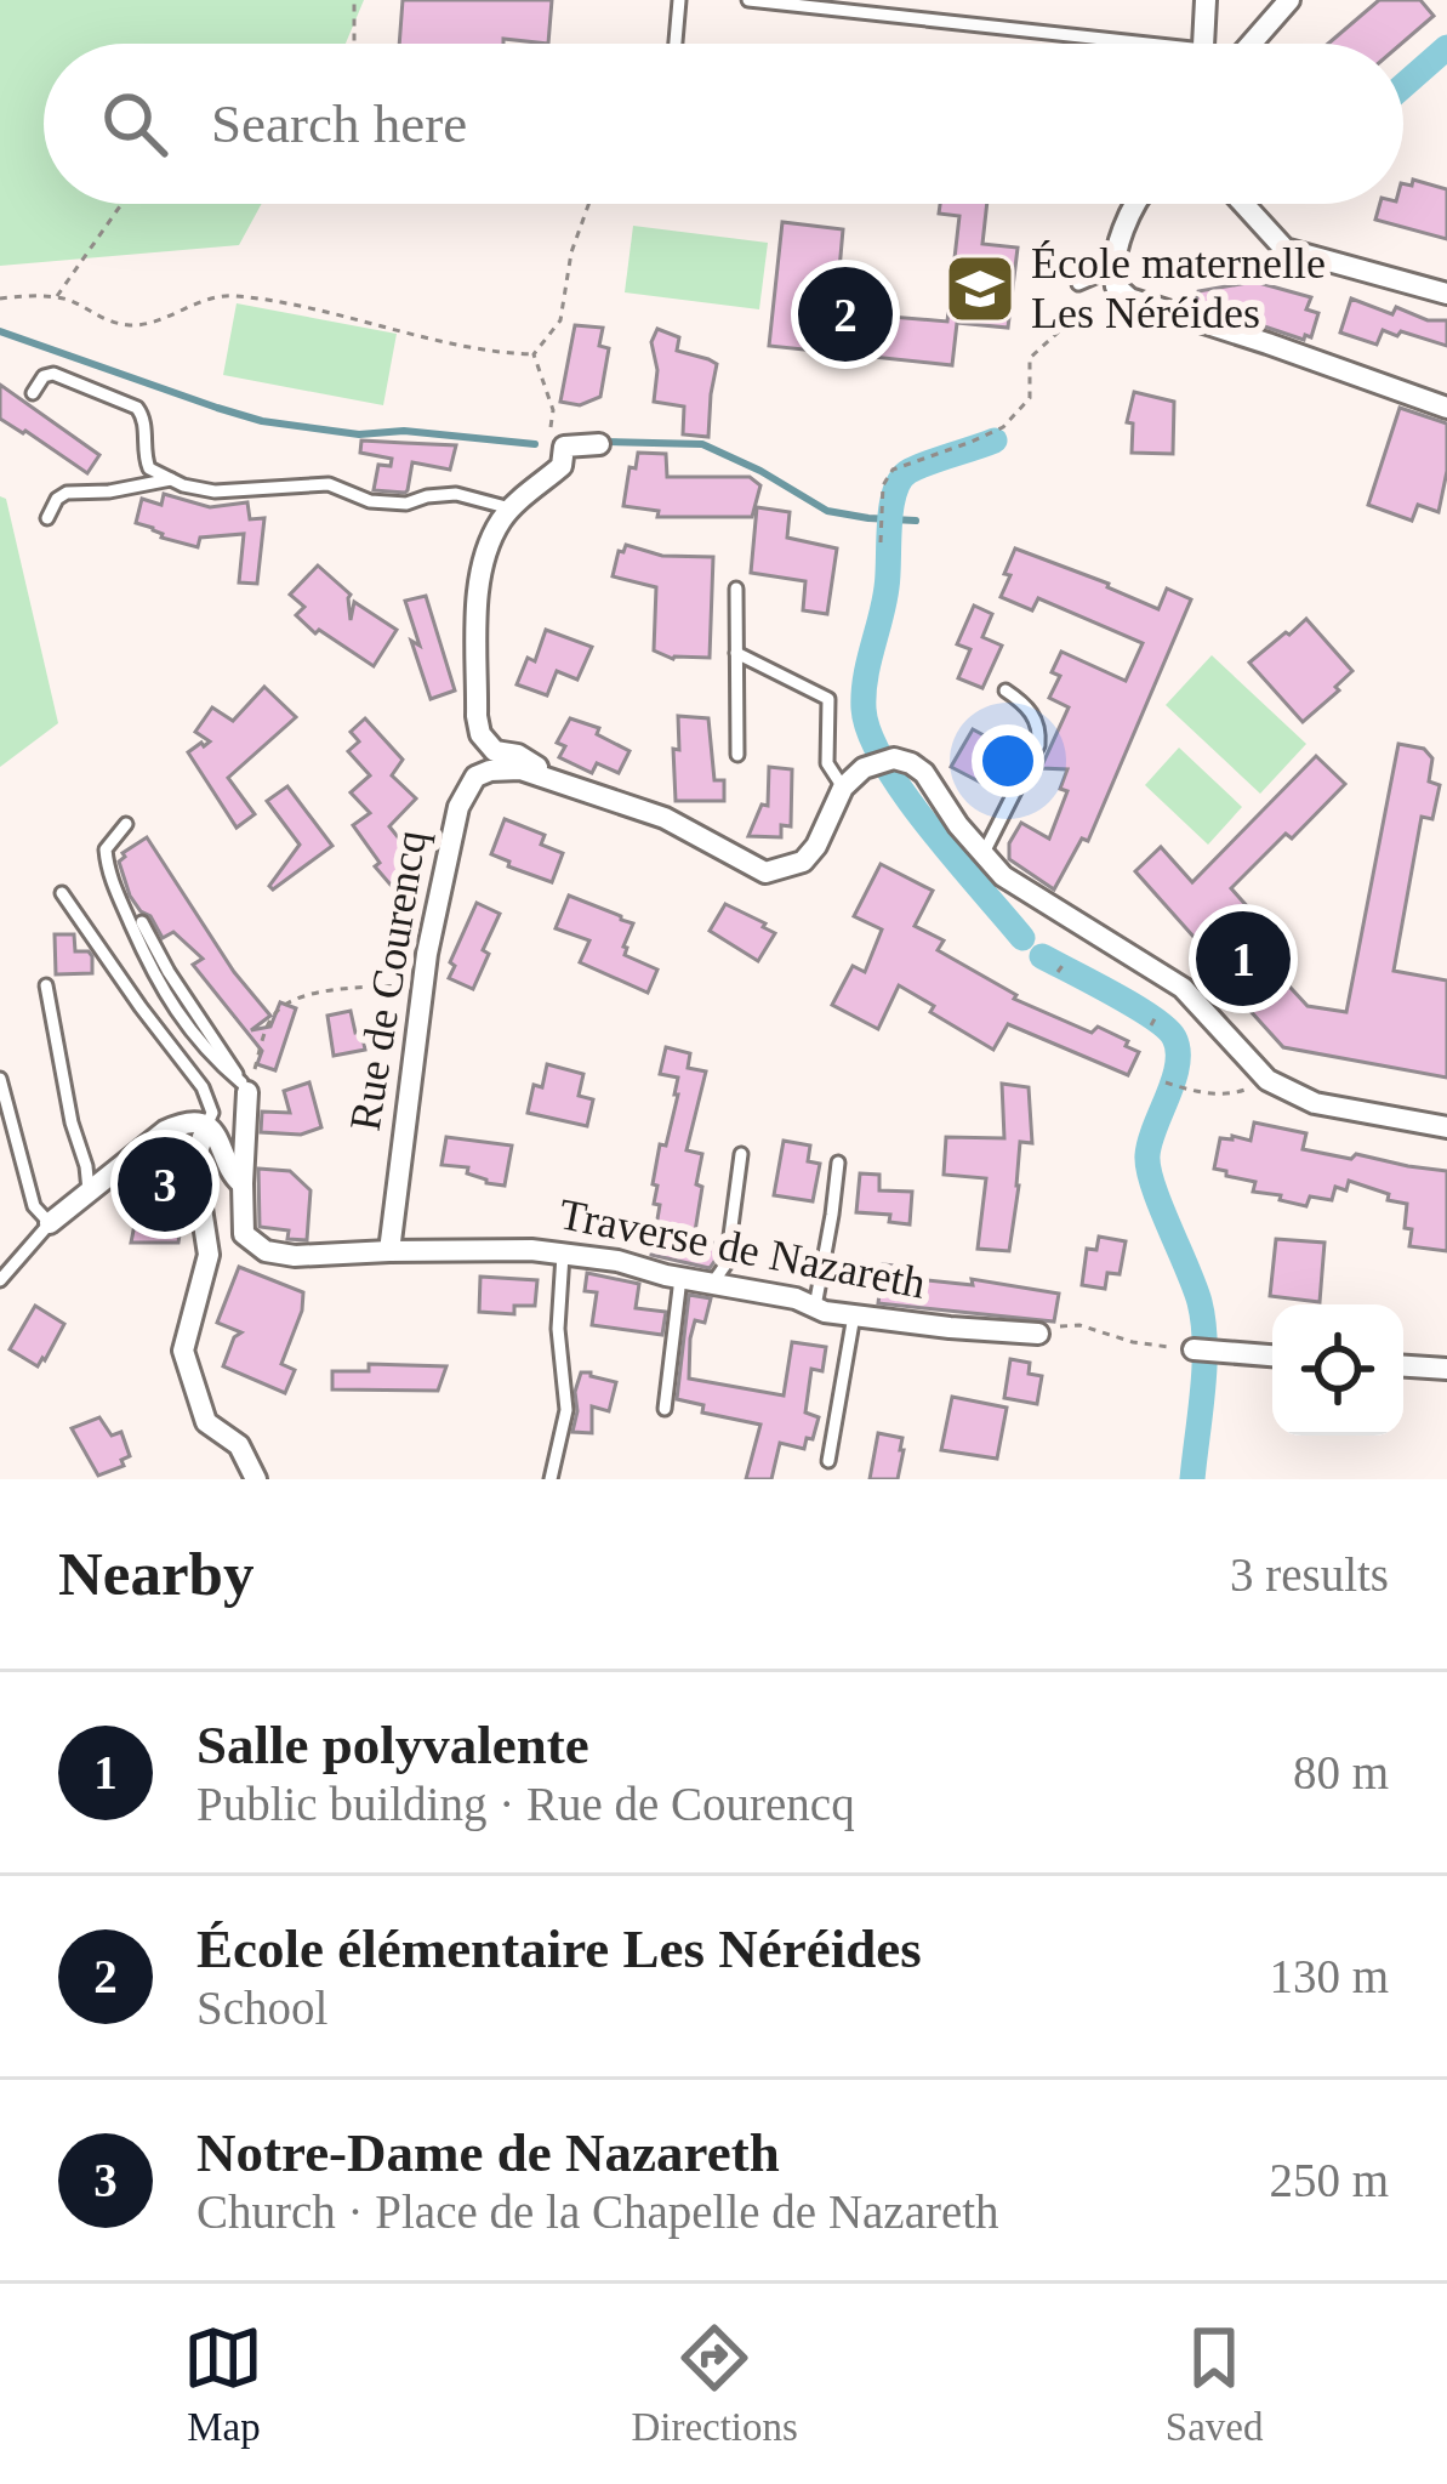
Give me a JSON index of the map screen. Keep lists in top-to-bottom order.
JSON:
{
  "streets": {
    "street": ["Rue de Courencq", "Traverse de Nazareth"]
  },
  "crossings": [
    ["Rue de Courencq", "Traverse de Nazareth"]
  ],
  "places": {
    "school or university": ["École maternelle Les Néréides"]
  },
  "page": {
    "search": "Search here",
    "pins": ["2", "1", "3"],
    "heading": ["Nearby", "3 results"],
    "list": [
      {
        "mark": "1",
        "name": "Salle polyvalente",
        "note": "Public building · Rue de Courencq",
        "value": "80 m"
      },
      {
        "mark": "2",
        "name": "École élémentaire Les Néréides",
        "note": "School",
        "value": "130 m"
      },
      {
        "mark": "3",
        "name": "Notre-Dame de Nazareth",
        "note": "Church · Place de la Chapelle de Nazareth",
        "value": "250 m"
      }
    ],
    "nav": ["Map", "Directions", "Saved"]
  }
}
